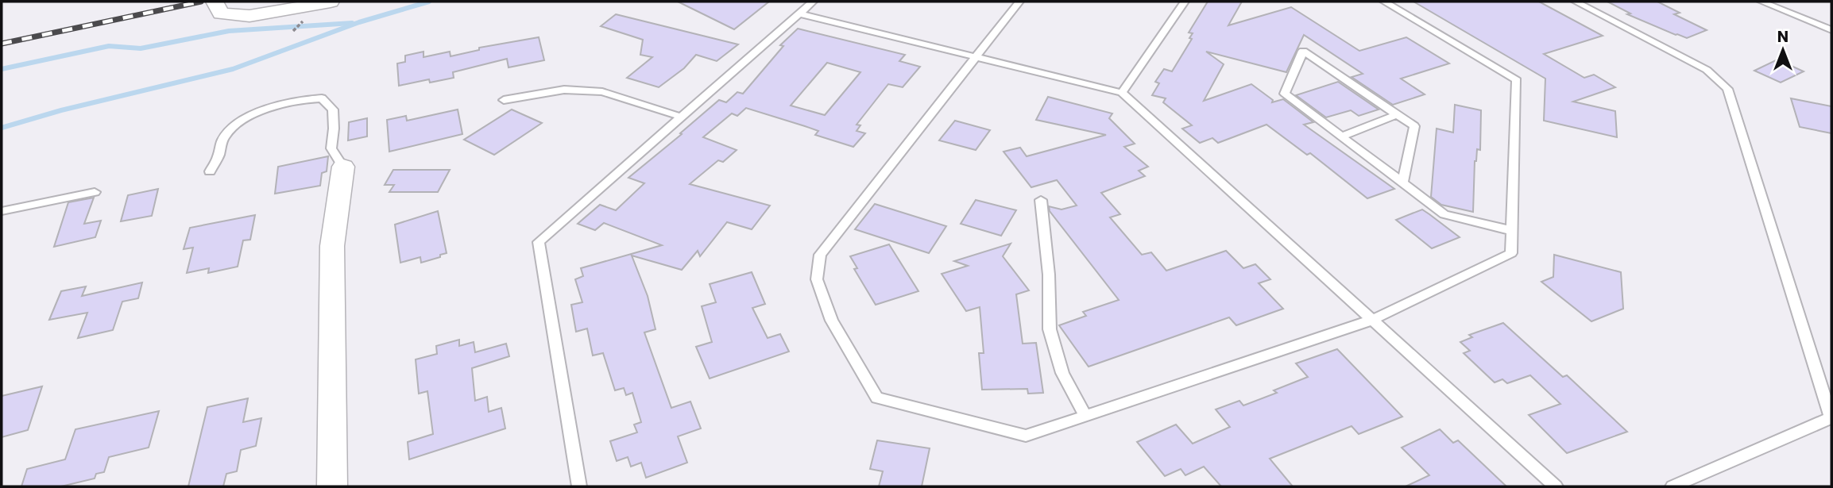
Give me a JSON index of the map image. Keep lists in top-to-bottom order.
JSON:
{
  "north": "top"
}
